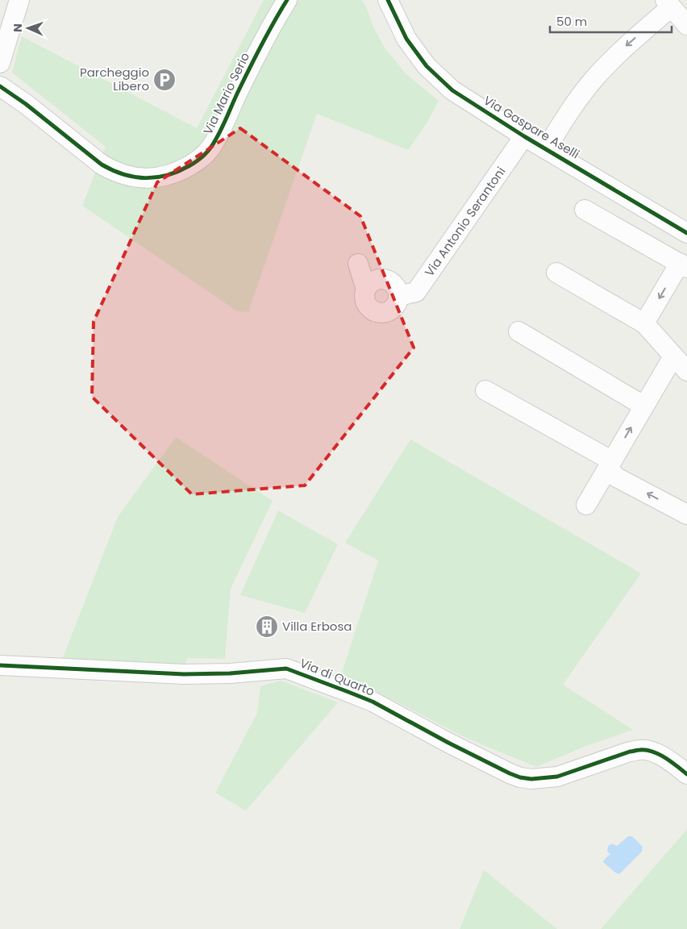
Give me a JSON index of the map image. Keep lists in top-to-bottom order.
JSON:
{
  "streets": {
    "street": [
      "Via Mario Serio",
      "Via Gaspare Aselli",
      "Via Antonio Serantoni",
      "Via di Quarto"
    ]
  },
  "crossings": [
    ["Via Gaspare Aselli", "Via Antonio Serantoni"]
  ],
  "places": {
    "parking": ["Parcheggio Libero"],
    "building": ["Villa Erbosa"]
  },
  "scale_bar": "50 m",
  "north": "left"
}
